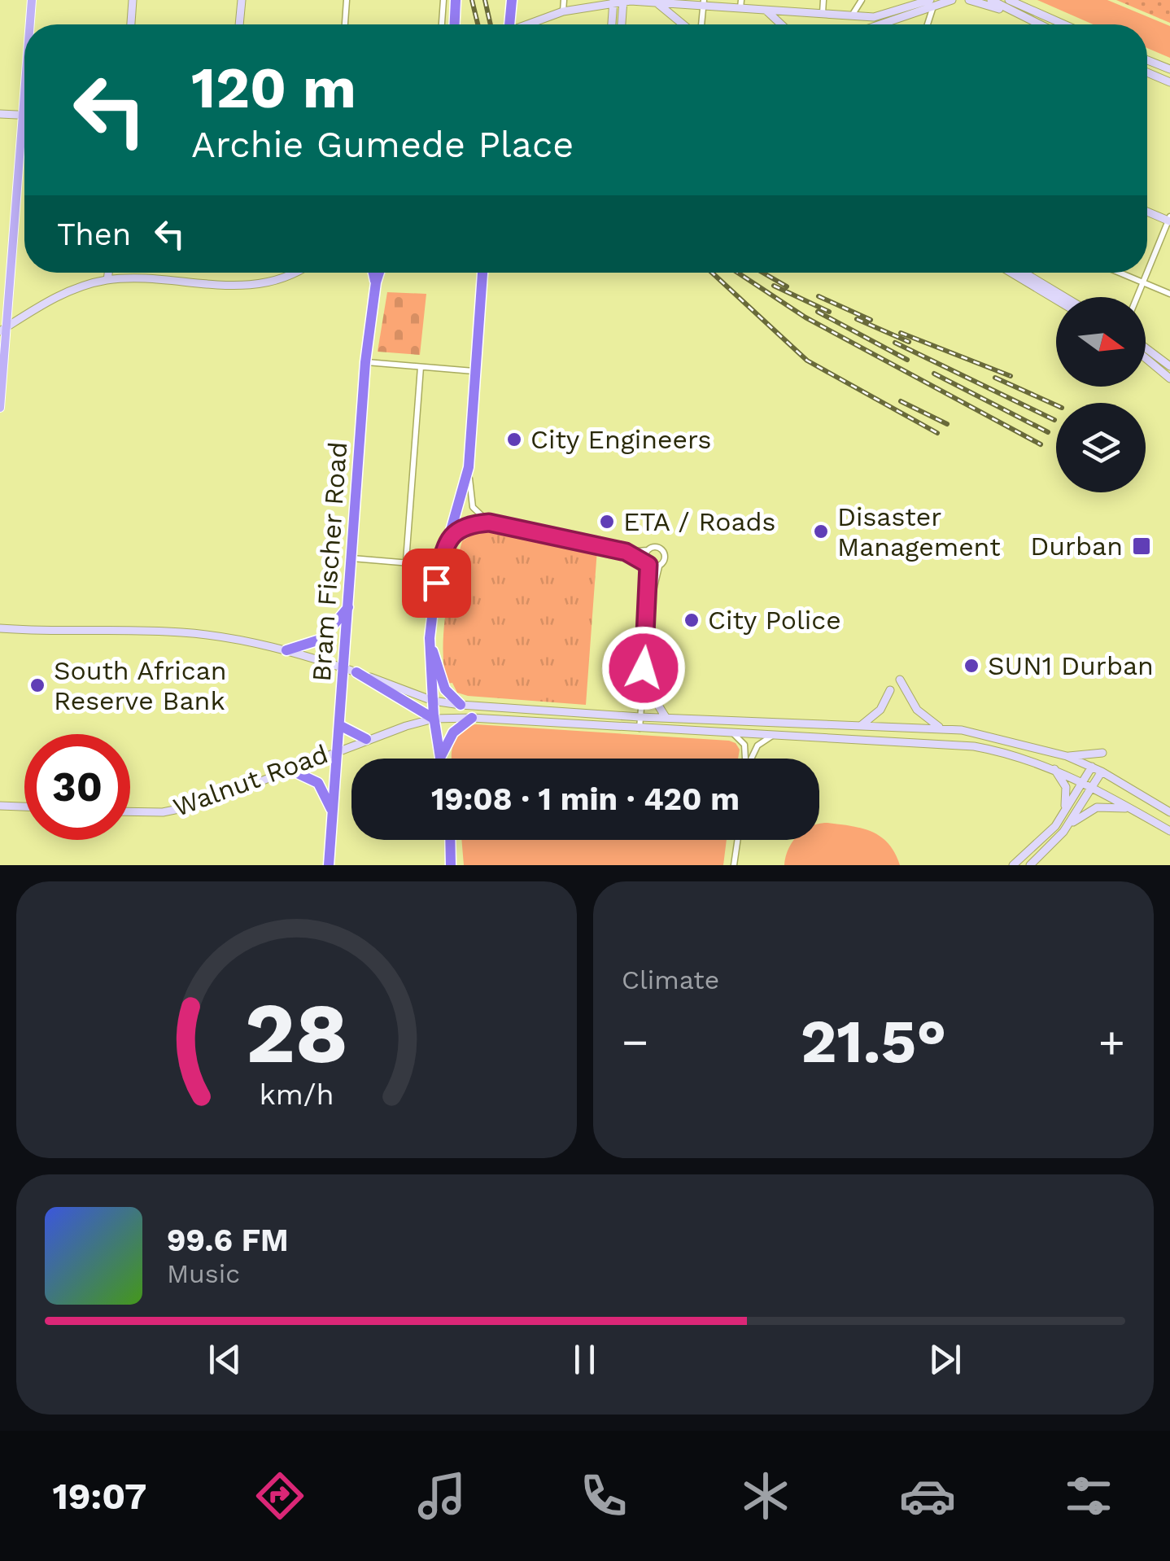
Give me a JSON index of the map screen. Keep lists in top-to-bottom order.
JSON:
{
  "streets": {
    "highway": ["Bram Fischer Road"],
    "main road": ["Walnut Road"]
  },
  "crossings": [
    ["Bram Fischer Road", "Walnut Road"]
  ],
  "places": {
    "other": [
      "City Engineers",
      "ETA / Roads",
      "Disaster Management",
      "City Police",
      "SUN1 Durban",
      "South African Reserve Bank"
    ],
    "transit": ["Durban"]
  },
  "north": "right",
  "page": {
    "turn": ["120 m", "Archie Gumede Place"],
    "then": "Then",
    "limit": "30",
    "trip": "19:08 · 1 min · 420 m",
    "tile": "Climate",
    "heat": ["−", "21.5°", "+"],
    "song": ["99.6 FM", "Music"],
    "tabs": "19:07",
    "gauge": ["28", "km/h"]
  }
}
